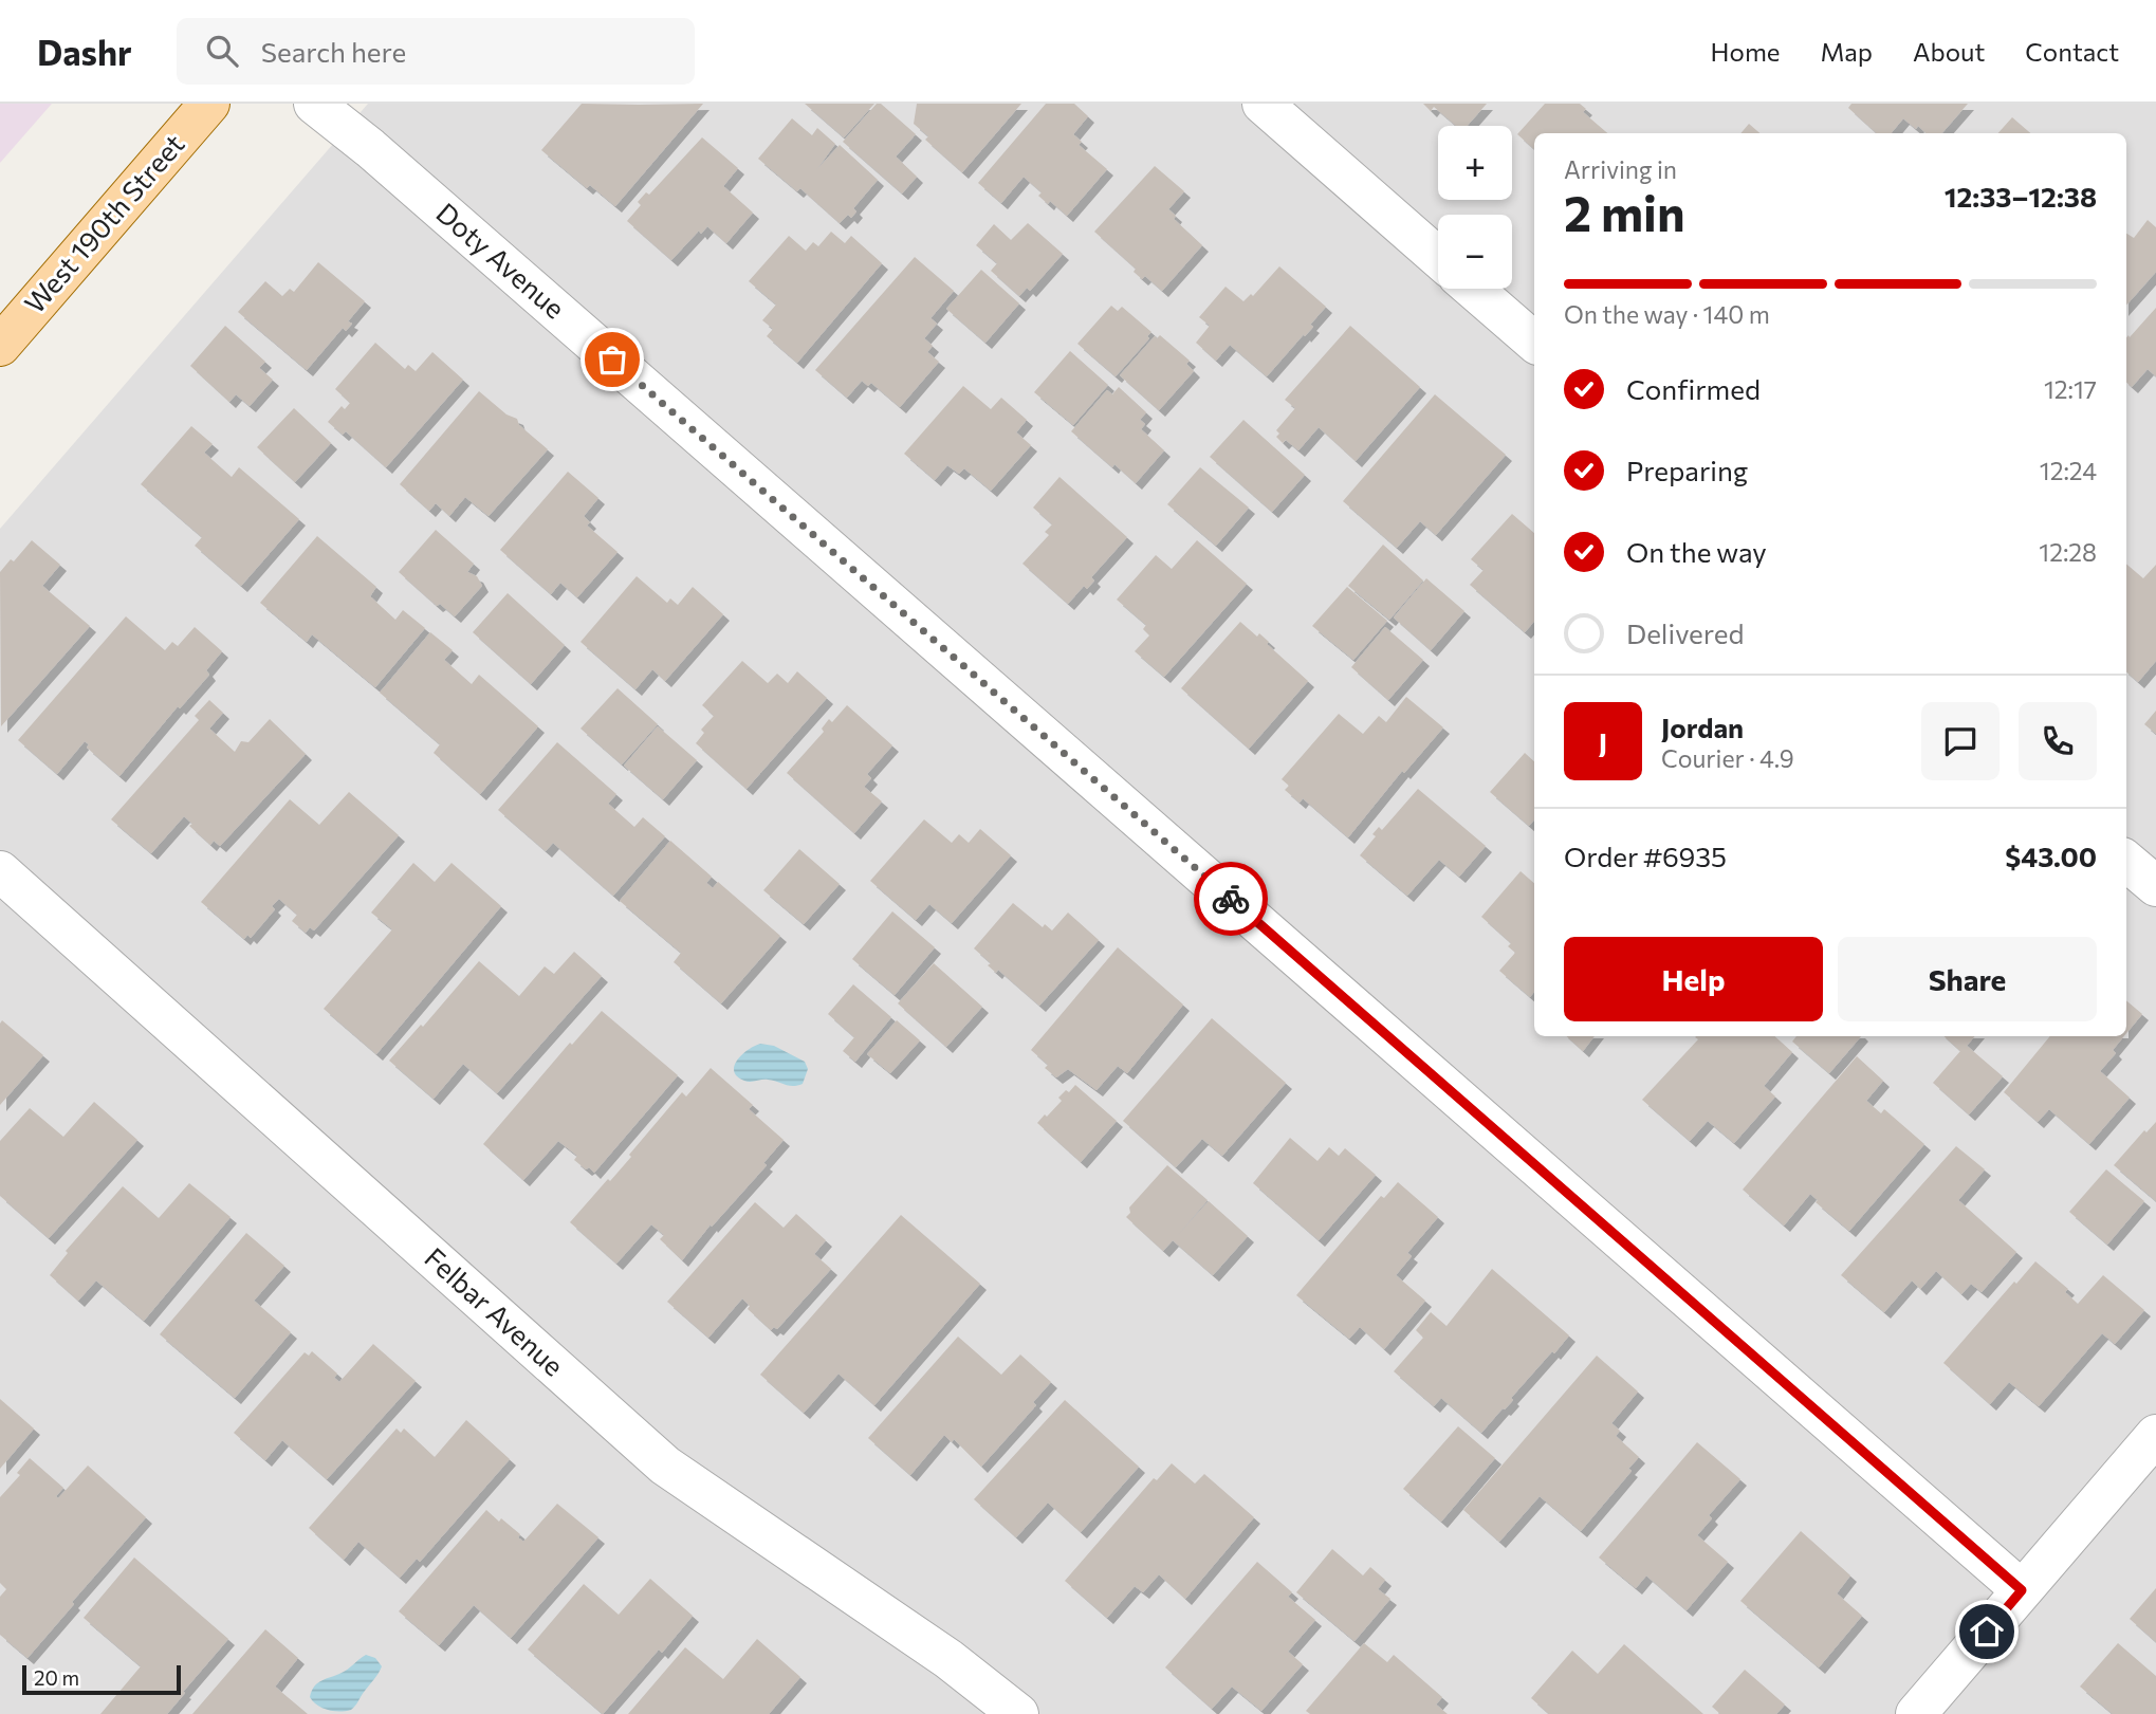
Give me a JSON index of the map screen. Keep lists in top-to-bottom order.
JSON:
{
  "streets": {
    "main road": ["West 190th Street"],
    "street": ["Doty Avenue", "Felbar Avenue"]
  },
  "scale_bar": "20 m",
  "page": {
    "header": "Dashr",
    "search": "Search here",
    "nav": [
      "Home",
      "Map",
      "About",
      "Contact"
    ],
    "map_buttons": ["+", "−"],
    "heading": ["2 min", "Arriving in", "12:33–12:38"],
    "panel": [
      "Jordan",
      "Courier · 4.9",
      "Order #6935",
      "$43.00"
    ],
    "bar": "On the way · 140 m",
    "list": [
      ["Confirmed", "12:17"],
      ["Preparing", "12:24"],
      ["On the way", "12:28"],
      "Delivered"
    ],
    "round": "J",
    "buttons": ["Help", "Share"],
    "scale": "20 m"
  }
}
